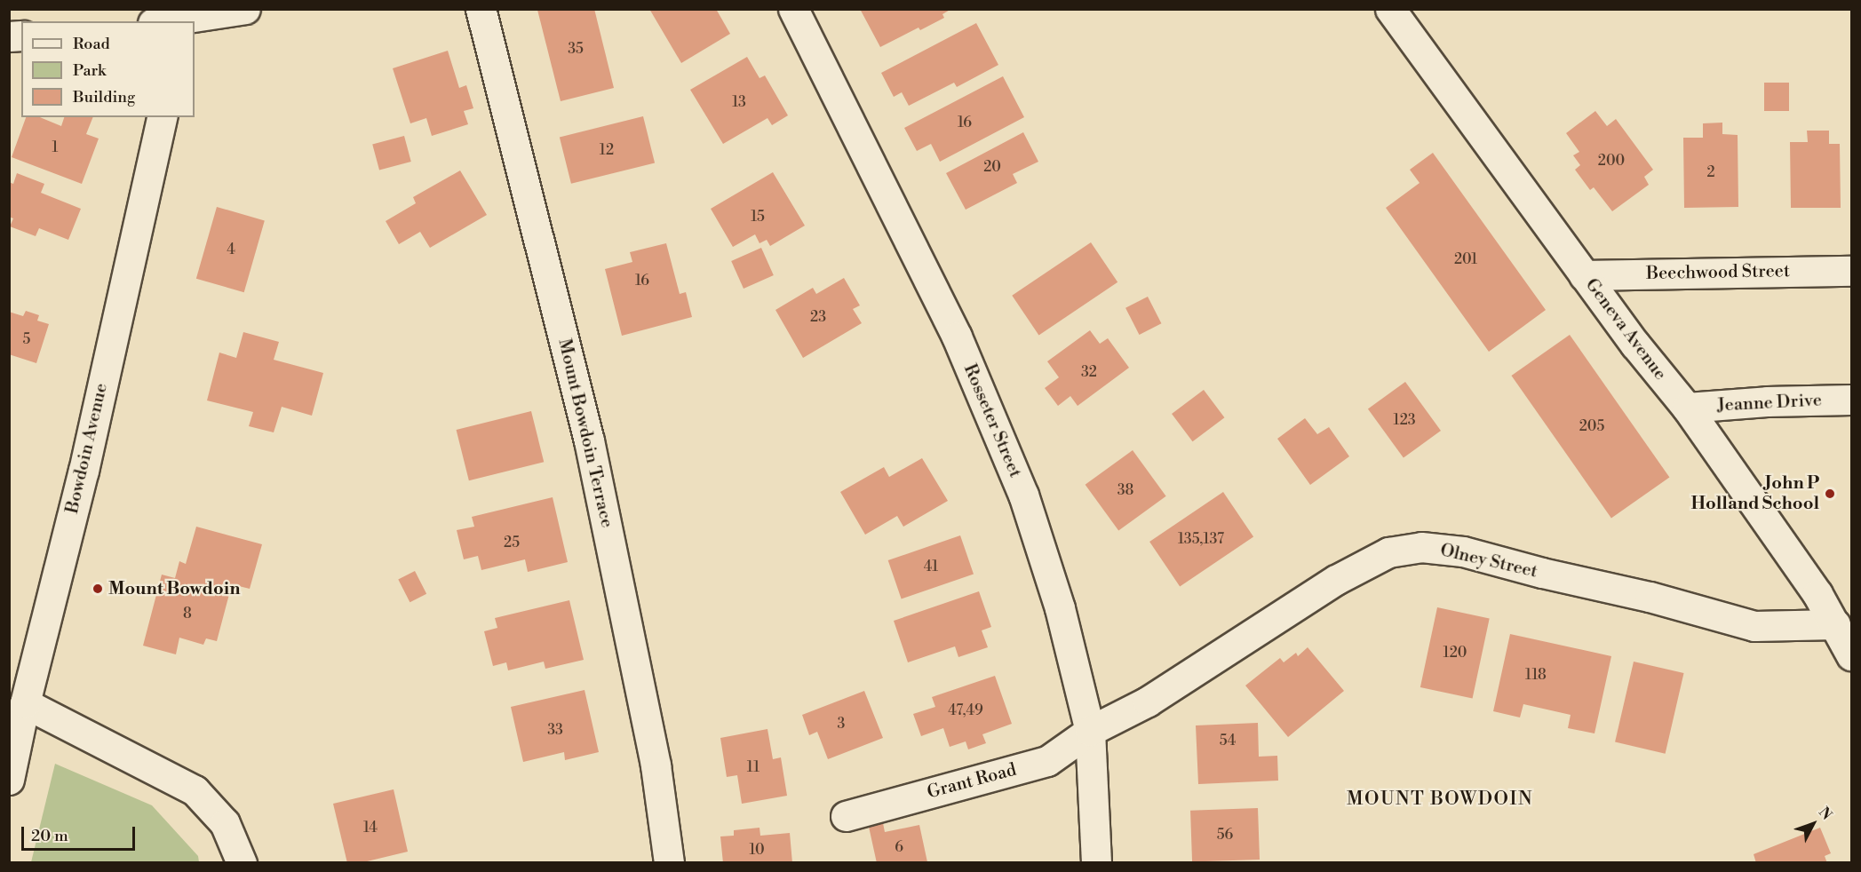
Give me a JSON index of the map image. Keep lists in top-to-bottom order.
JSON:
{
  "streets": {
    "street": [
      "Beechwood Street",
      "Geneva Avenue",
      "Jeanne Drive",
      "Rosseter Street",
      "Mount Bowdoin Terrace",
      "Bowdoin Avenue",
      "Olney Street",
      "Grant Road"
    ]
  },
  "crossings": [
    ["Beechwood Street", "Geneva Avenue"],
    ["Geneva Avenue", "Jeanne Drive"],
    ["Geneva Avenue", "Olney Street"],
    ["Rosseter Street", "Olney Street"],
    ["Rosseter Street", "Grant Road"],
    ["Olney Street", "Grant Road"]
  ],
  "districts": ["MOUNT BOWDOIN"],
  "places": ["John P Holland School", "Mount Bowdoin"],
  "house_numbers": [
    "35",
    "13",
    "16",
    "1",
    "12",
    "200",
    "20",
    "2",
    "15",
    "4",
    "201",
    "16",
    "23",
    "5",
    "32",
    "123",
    "205",
    "38",
    "135,137",
    "25",
    "41",
    "8",
    "120",
    "118",
    "47,49",
    "3",
    "33",
    "54",
    "11",
    "14",
    "56",
    "6",
    "10"
  ],
  "legend": ["Road", "Park", "Building"],
  "scale_bar": "20 m",
  "north": "top right"
}
